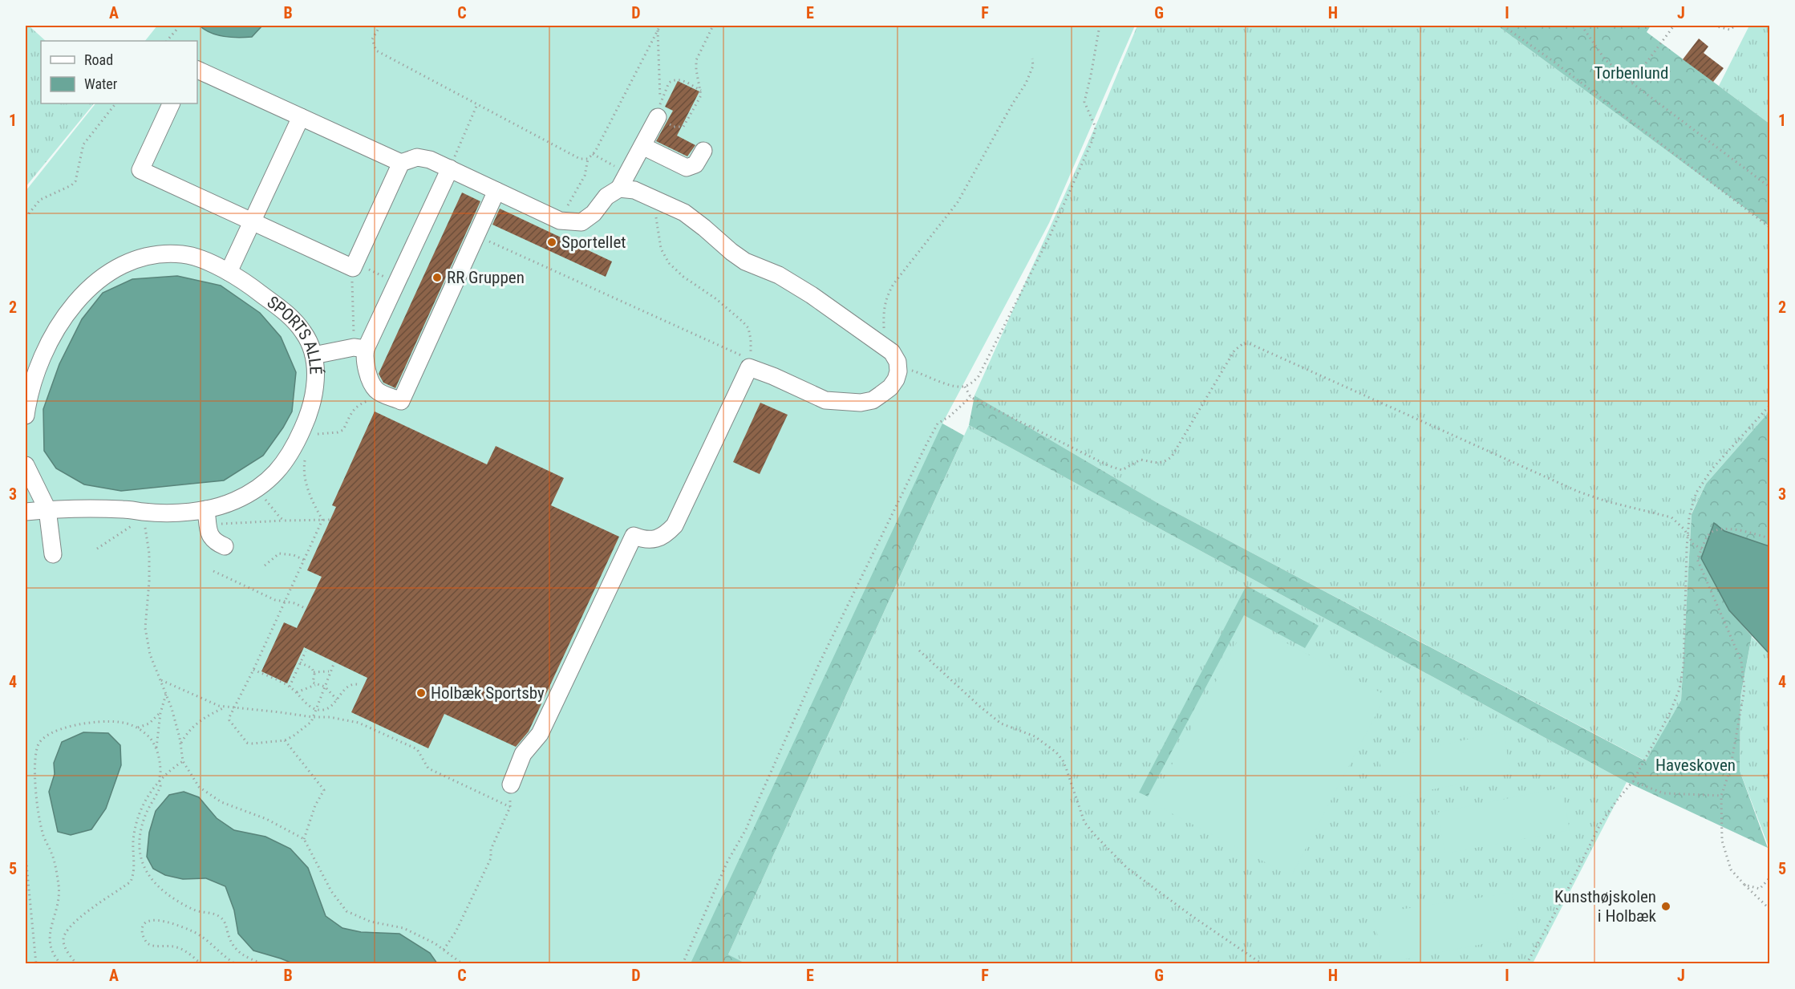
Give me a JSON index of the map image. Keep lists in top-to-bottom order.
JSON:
{
  "streets": {
    "street": ["SPORTS ALLÉ"]
  },
  "parks": ["Torbenlund", "Haveskoven"],
  "places": [
    "Sportellet",
    "RR Gruppen",
    "Holbæk Sportsby",
    "Kunsthøjskolen i Holbæk"
  ],
  "legend": ["Road", "Water"],
  "grid": {
    "columns": [
      "A",
      "B",
      "C",
      "D",
      "E",
      "F",
      "G",
      "H",
      "I",
      "J"
    ],
    "rows": [
      "1",
      "2",
      "3",
      "4",
      "5"
    ]
  }
}
